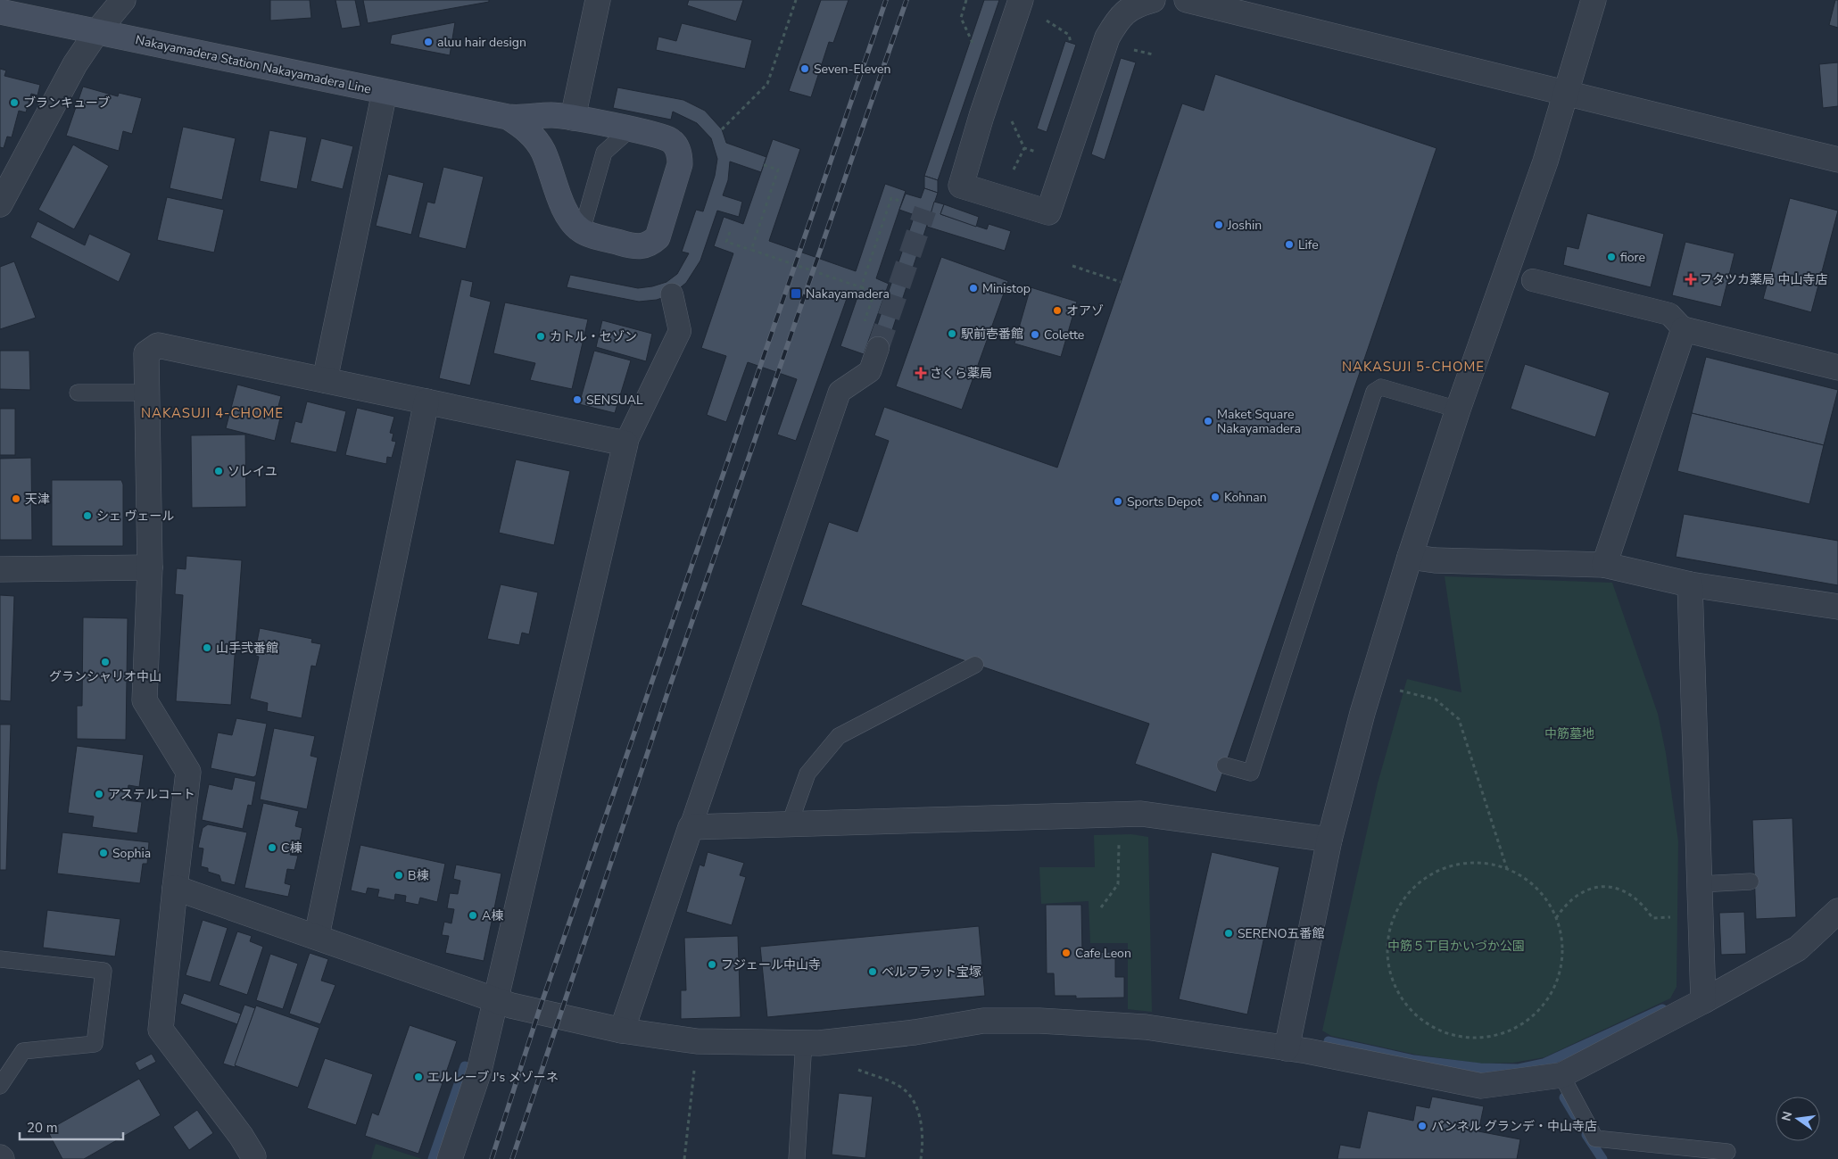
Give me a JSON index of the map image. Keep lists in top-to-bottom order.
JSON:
{
  "streets": {
    "main road": ["Nakayamadera Station Nakayamadera Line"]
  },
  "districts": ["NAKASUJI 5-CHOME", "NAKASUJI 4-CHOME"],
  "parks": ["中筋墓地", "中筋５丁目かいづか公園"],
  "places": {
    "other": [
      "aluu hair design",
      "Seven-Eleven",
      "ブランキューブ",
      "Joshin",
      "Life",
      "fiore",
      "Ministop",
      "オアゾ",
      "駅前壱番館",
      "Colette",
      "カトル・セゾン",
      "SENSUAL",
      "Maket Square Nakayamadera",
      "ソレイユ",
      "Kohnan",
      "天津",
      "Sports Depot",
      "シェ ヴェール",
      "山手弐番館",
      "グランシャリオ中山",
      "アステルコート",
      "C棟",
      "Sophia",
      "B棟",
      "A棟",
      "SERENO五番館",
      "Cafe Leon",
      "フジェール中山寺",
      "ベルフラット宝塚",
      "エルレーブ J's メゾーネ",
      "パンネル グランデ・中山寺店"
    ],
    "health": ["フタツカ薬局 中山寺店", "さくら薬局"],
    "transit": ["Nakayamadera"]
  },
  "scale_bar": "20 m",
  "north": "left"
}
